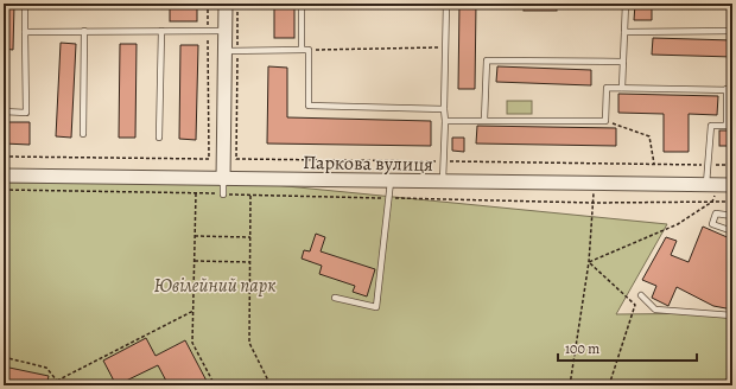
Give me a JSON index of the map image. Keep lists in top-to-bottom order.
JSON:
{
  "streets": {
    "street": ["Паркова вулиця"]
  },
  "parks": ["Ювілейний парк"],
  "scale_bar": "100 m"
}
